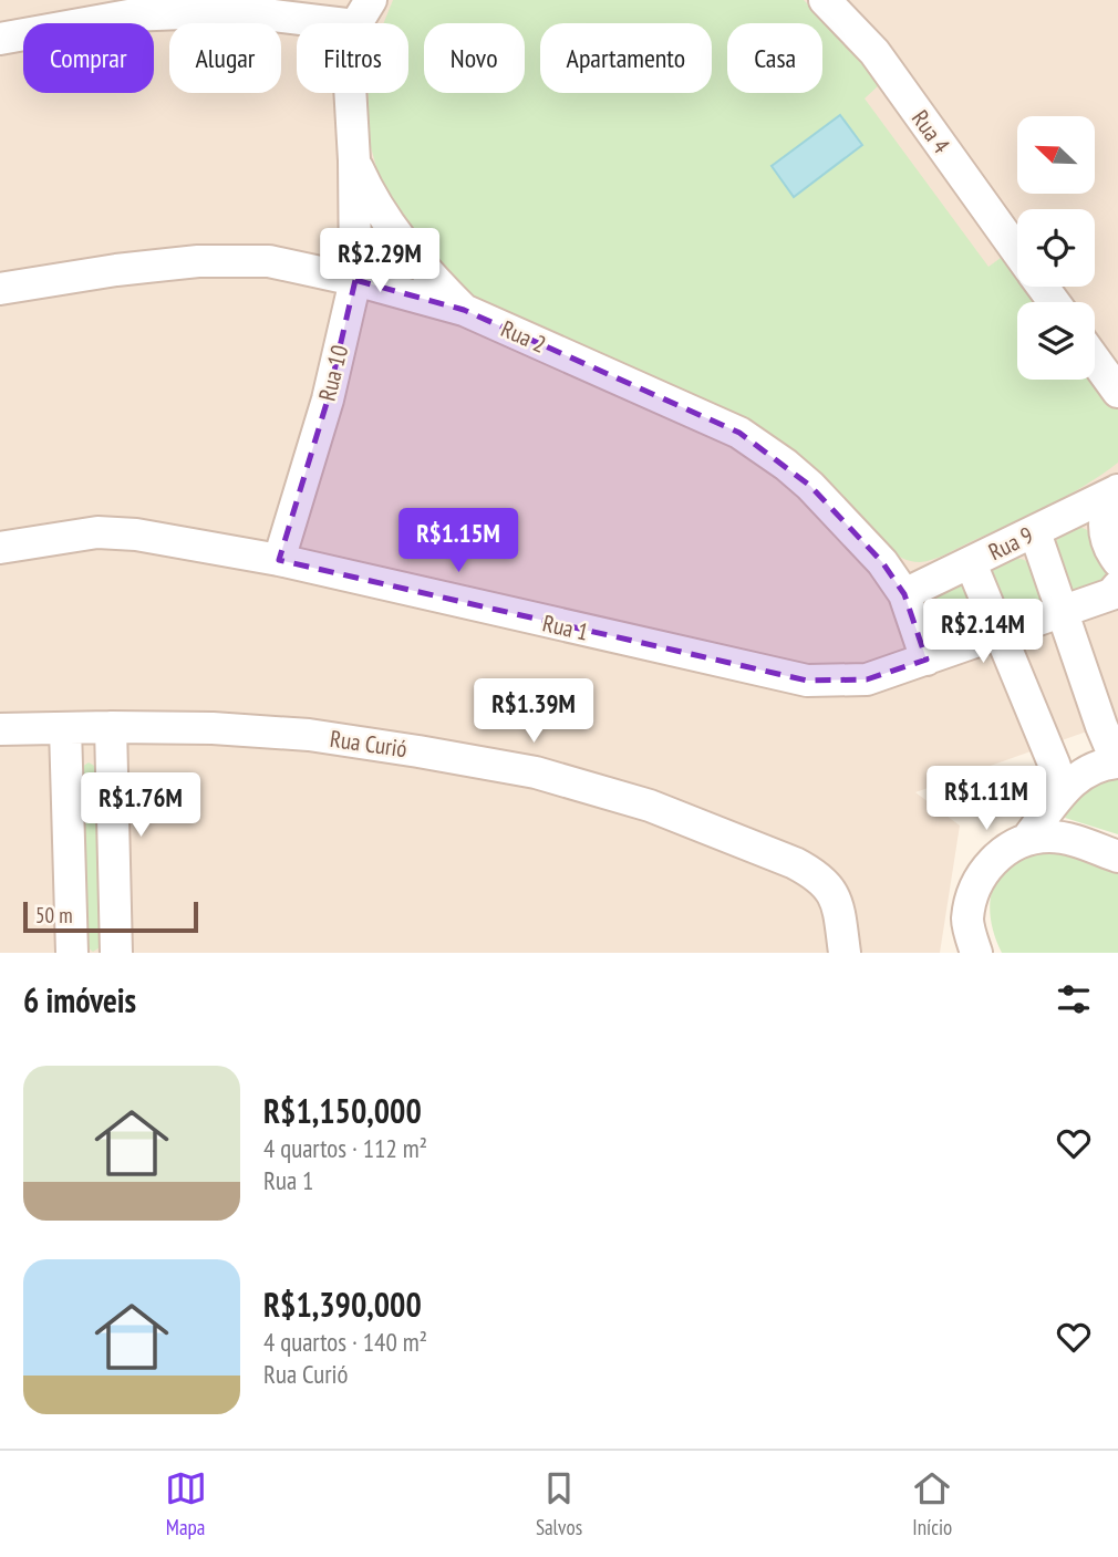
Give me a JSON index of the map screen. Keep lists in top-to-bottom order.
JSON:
{
  "streets": {
    "street": [
      "Rua 4",
      "Rua 2",
      "Rua 10",
      "Rua 9",
      "Rua 1",
      "Rua Curió"
    ]
  },
  "crossings": [
    ["Rua 2", "Rua 10"],
    ["Rua 2", "Rua 9"],
    ["Rua 2", "Rua 1"],
    ["Rua 10", "Rua 1"]
  ],
  "scale_bar": "50 m",
  "north": "top left",
  "page": {
    "chip": [
      "Comprar",
      "Alugar",
      "Filtros",
      "Novo",
      "Apartamento",
      "Casa"
    ],
    "price": [
      "R$2.29M",
      "R$1.15M",
      "R$2.14M",
      "R$1.39M",
      "R$1.11M",
      "R$1.76M"
    ],
    "scale": "50 m",
    "heading": "6 imóveis",
    "list": [
      {
        "name": "R$1,150,000",
        "note": "4 quartos · 112 m² · Rua 1"
      },
      {
        "name": "R$1,390,000",
        "note": "4 quartos · 140 m² · Rua Curió"
      }
    ],
    "tabs": ["Mapa", "Salvos", "Início"]
  }
}
